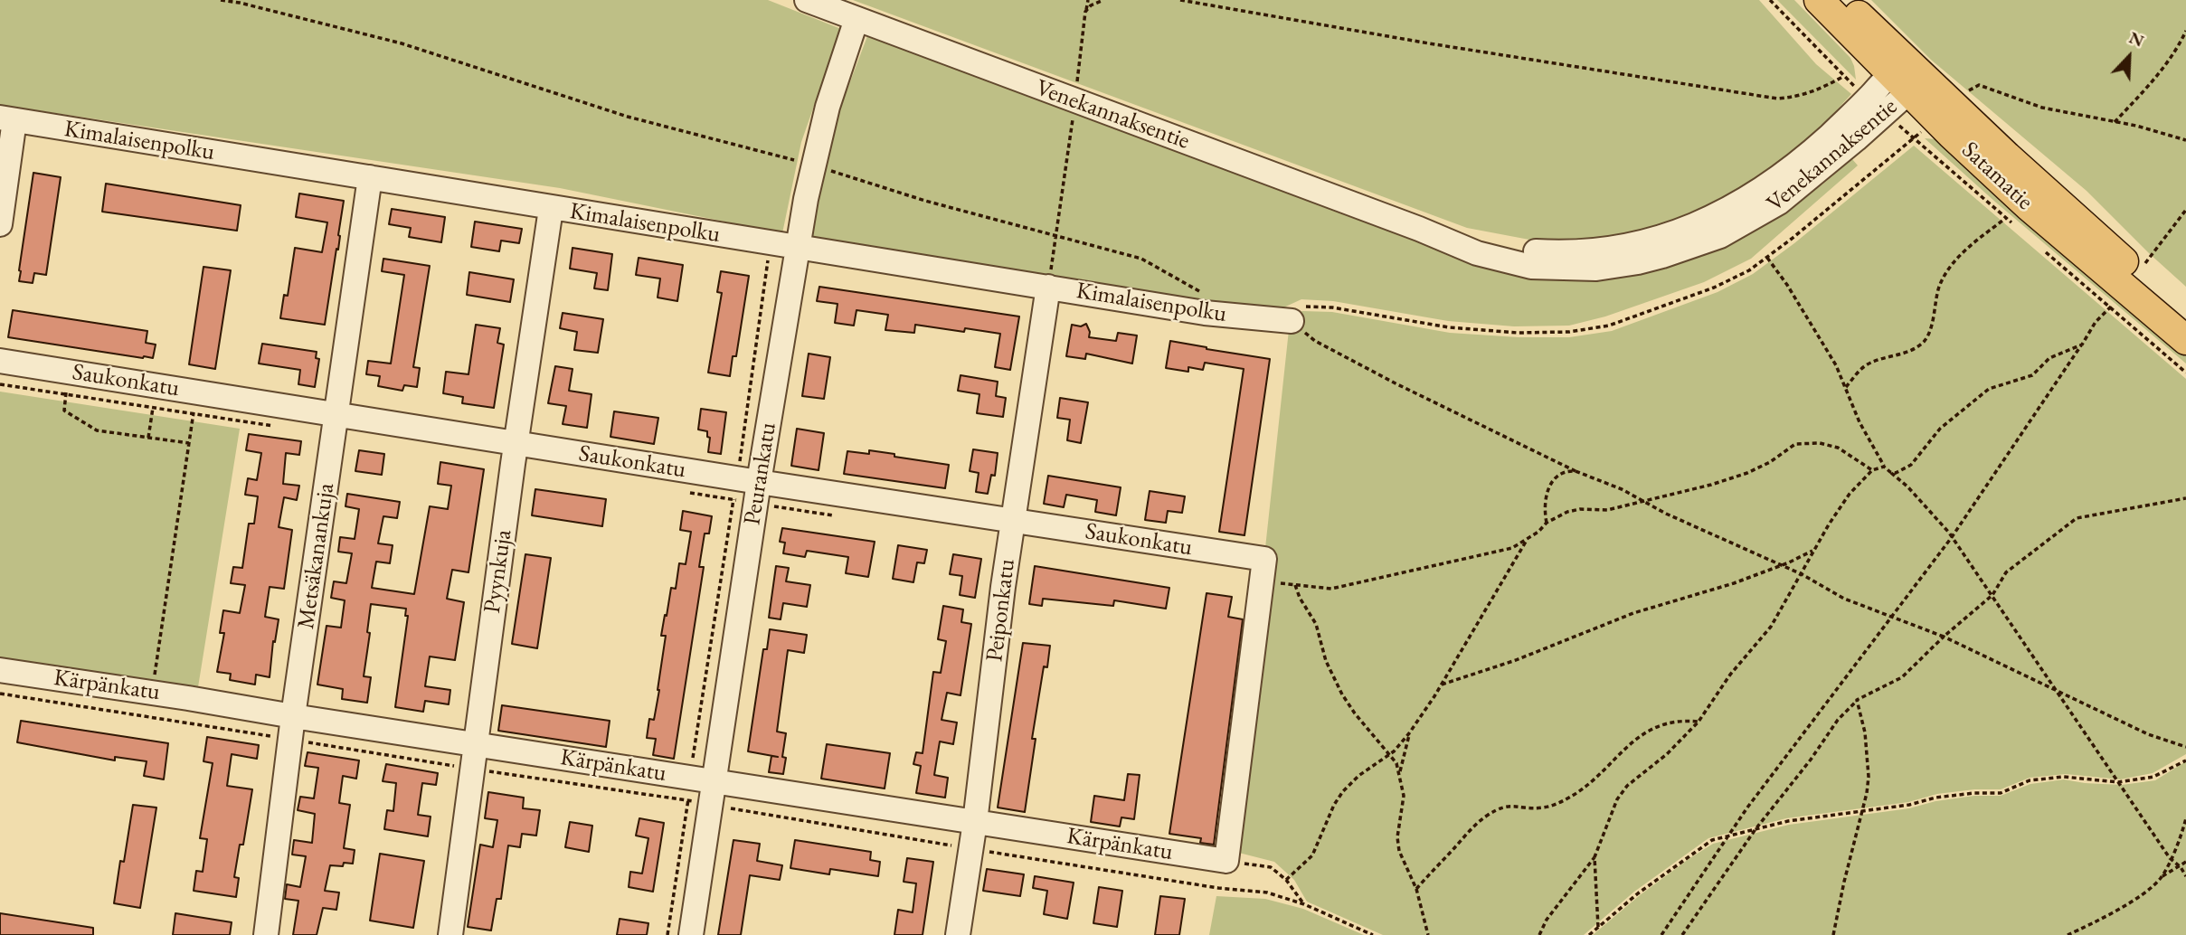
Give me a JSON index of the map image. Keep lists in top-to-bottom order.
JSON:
{
  "streets": {
    "main road": ["Satamatie"],
    "street": [
      "Venekannaksentie",
      "Kimalaisenpolku",
      "Saukonkatu",
      "Peurankatu",
      "Metsäkanankuja",
      "Pyynkuja",
      "Peiponkatu",
      "Kärpänkatu"
    ]
  },
  "crossings": [
    ["Venekannaksentie", "Satamatie"],
    ["Venekannaksentie", "Peurankatu"],
    ["Kimalaisenpolku", "Peurankatu"],
    ["Kimalaisenpolku", "Metsäkanankuja"],
    ["Kimalaisenpolku", "Pyynkuja"],
    ["Kimalaisenpolku", "Peiponkatu"],
    ["Saukonkatu", "Peurankatu"],
    ["Saukonkatu", "Metsäkanankuja"],
    ["Saukonkatu", "Pyynkuja"],
    ["Saukonkatu", "Peiponkatu"],
    ["Peurankatu", "Kärpänkatu"],
    ["Metsäkanankuja", "Kärpänkatu"],
    ["Pyynkuja", "Kärpänkatu"],
    ["Peiponkatu", "Kärpänkatu"]
  ],
  "north": "top right"
}
